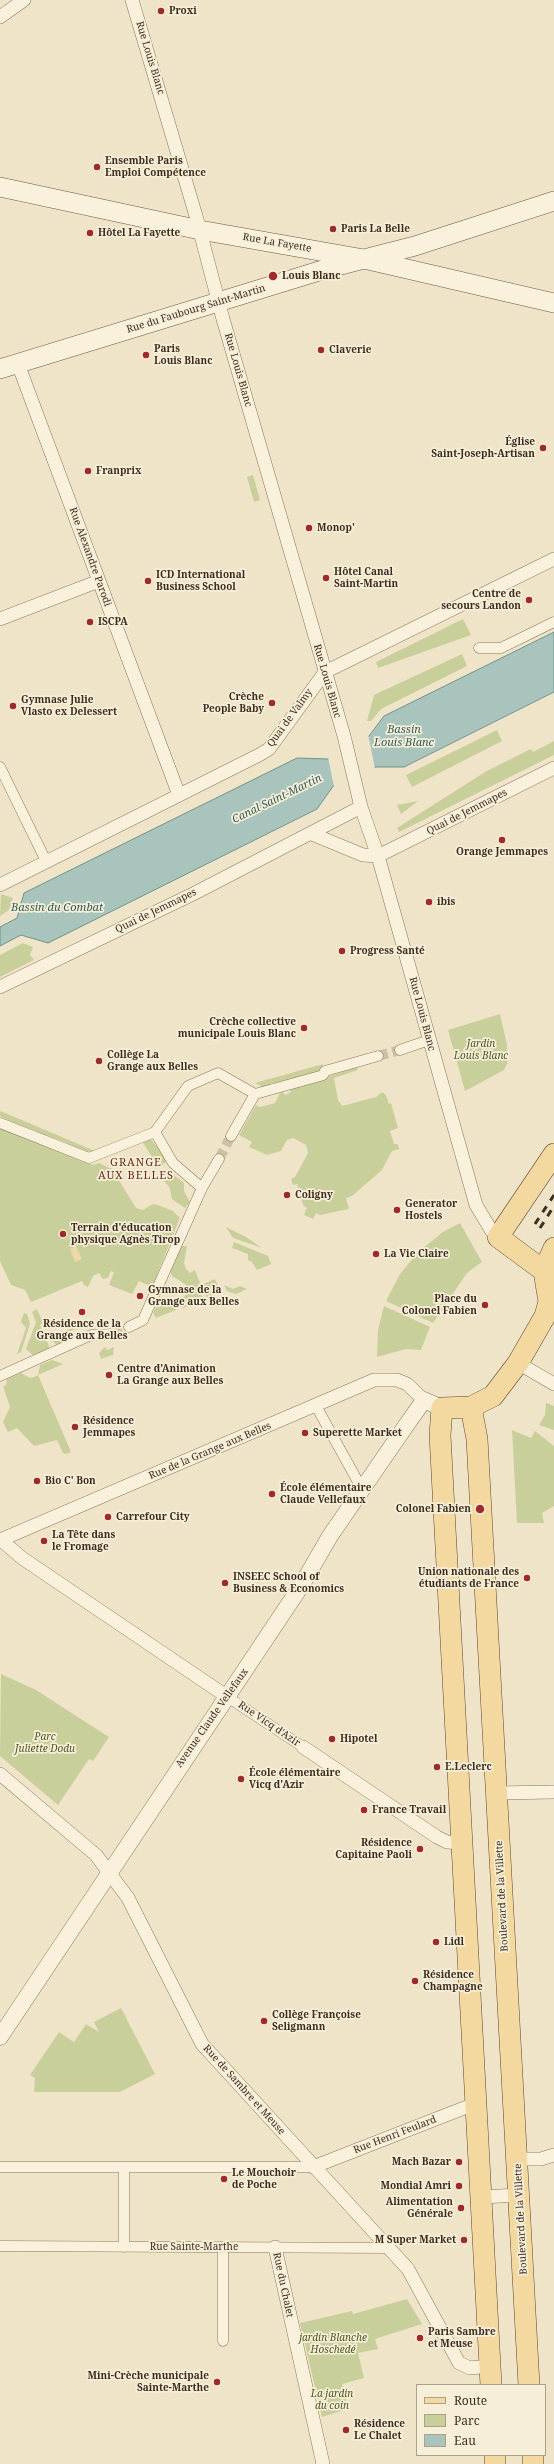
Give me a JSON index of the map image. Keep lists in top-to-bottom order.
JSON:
{
  "streets": {
    "main road": ["Rue La Fayette", "Rue du Faubourg Saint-Martin", "Boulevard de la Villette"],
    "street": [
      "Rue Louis Blanc",
      "Rue Alexandre Parodi",
      "Quai de Valmy",
      "Quai de Jemmapes",
      "Rue de la Grange aux Belles",
      "Avenue Claude Vellefaux",
      "Rue Vicq d'Azir",
      "Rue de Sambre et Meuse",
      "Rue Henri Feulard",
      "Rue Sainte-Marthe",
      "Rue du Chalet"
    ]
  },
  "crossings": [
    ["Rue Louis Blanc", "Rue La Fayette"],
    ["Rue Louis Blanc", "Rue du Faubourg Saint-Martin"],
    ["Rue Louis Blanc", "Quai de Valmy"],
    ["Rue Louis Blanc", "Quai de Jemmapes"],
    ["Rue La Fayette", "Rue du Faubourg Saint-Martin"],
    ["Rue du Faubourg Saint-Martin", "Rue Alexandre Parodi"],
    ["Rue Alexandre Parodi", "Quai de Valmy"],
    ["Rue de la Grange aux Belles", "Avenue Claude Vellefaux"],
    ["Rue de la Grange aux Belles", "Rue Vicq d'Azir"],
    ["Avenue Claude Vellefaux", "Rue Vicq d'Azir"],
    ["Avenue Claude Vellefaux", "Rue de Sambre et Meuse"],
    ["Rue de Sambre et Meuse", "Rue Henri Feulard"],
    ["Rue de Sambre et Meuse", "Rue Sainte-Marthe"],
    ["Rue Sainte-Marthe", "Rue du Chalet"]
  ],
  "districts": ["GRANGE AUX BELLES"],
  "water": ["Bassin Louis Blanc", "Canal Saint-Martin", "Bassin du Combat"],
  "parks": [
    "Jardin Louis Blanc",
    "Parc Juliette Dodu",
    "jardin Blanche Hoschedé",
    "La jardin du coin"
  ],
  "places": [
    "Proxi",
    "Ensemble Paris Emploi Compétence",
    "Paris La Belle",
    "Hôtel La Fayette",
    "Louis Blanc",
    "Claverie",
    "Paris Louis Blanc",
    "Église Saint-Joseph-Artisan",
    "Franprix",
    "Monop'",
    "Hôtel Canal Saint-Martin",
    "ICD International Business School",
    "Centre de secours Landon",
    "ISCPA",
    "Crèche People Baby",
    "Gymnase Julie Vlasto ex Delessert",
    "Orange Jemmapes",
    "ibis",
    "Progress Santé",
    "Crèche collective municipale Louis Blanc",
    "Collège La Grange aux Belles",
    "Coligny",
    "Generator Hostels",
    "Terrain d'éducation physique Agnès Tirop",
    "La Vie Claire",
    "Gymnase de la Grange aux Belles",
    "Place du Colonel Fabien",
    "Résidence de la Grange aux Belles",
    "Centre d’Animation La Grange aux Belles",
    "Résidence Jemmapes",
    "Superette Market",
    "Bio C' Bon",
    "École élémentaire Claude Vellefaux",
    "Colonel Fabien",
    "Carrefour City",
    "La Tête dans le Fromage",
    "Union nationale des étudiants de France",
    "INSEEC School of Business & Economics",
    "Hipotel",
    "E.Leclerc",
    "École élémentaire Vicq d'Azir",
    "France Travail",
    "Résidence Capitaine Paoli",
    "Lidl",
    "Résidence Champagne",
    "Collège Françoise Seligmann",
    "Mach Bazar",
    "Le Mouchoir de Poche",
    "Mondial Amri",
    "Alimentation Générale",
    "M Super Market",
    "Paris Sambre et Meuse",
    "Mini-Crèche municipale Sainte-Marthe",
    "Résidence Le Chalet"
  ],
  "legend": ["Route", "Parc", "Eau"]
}
